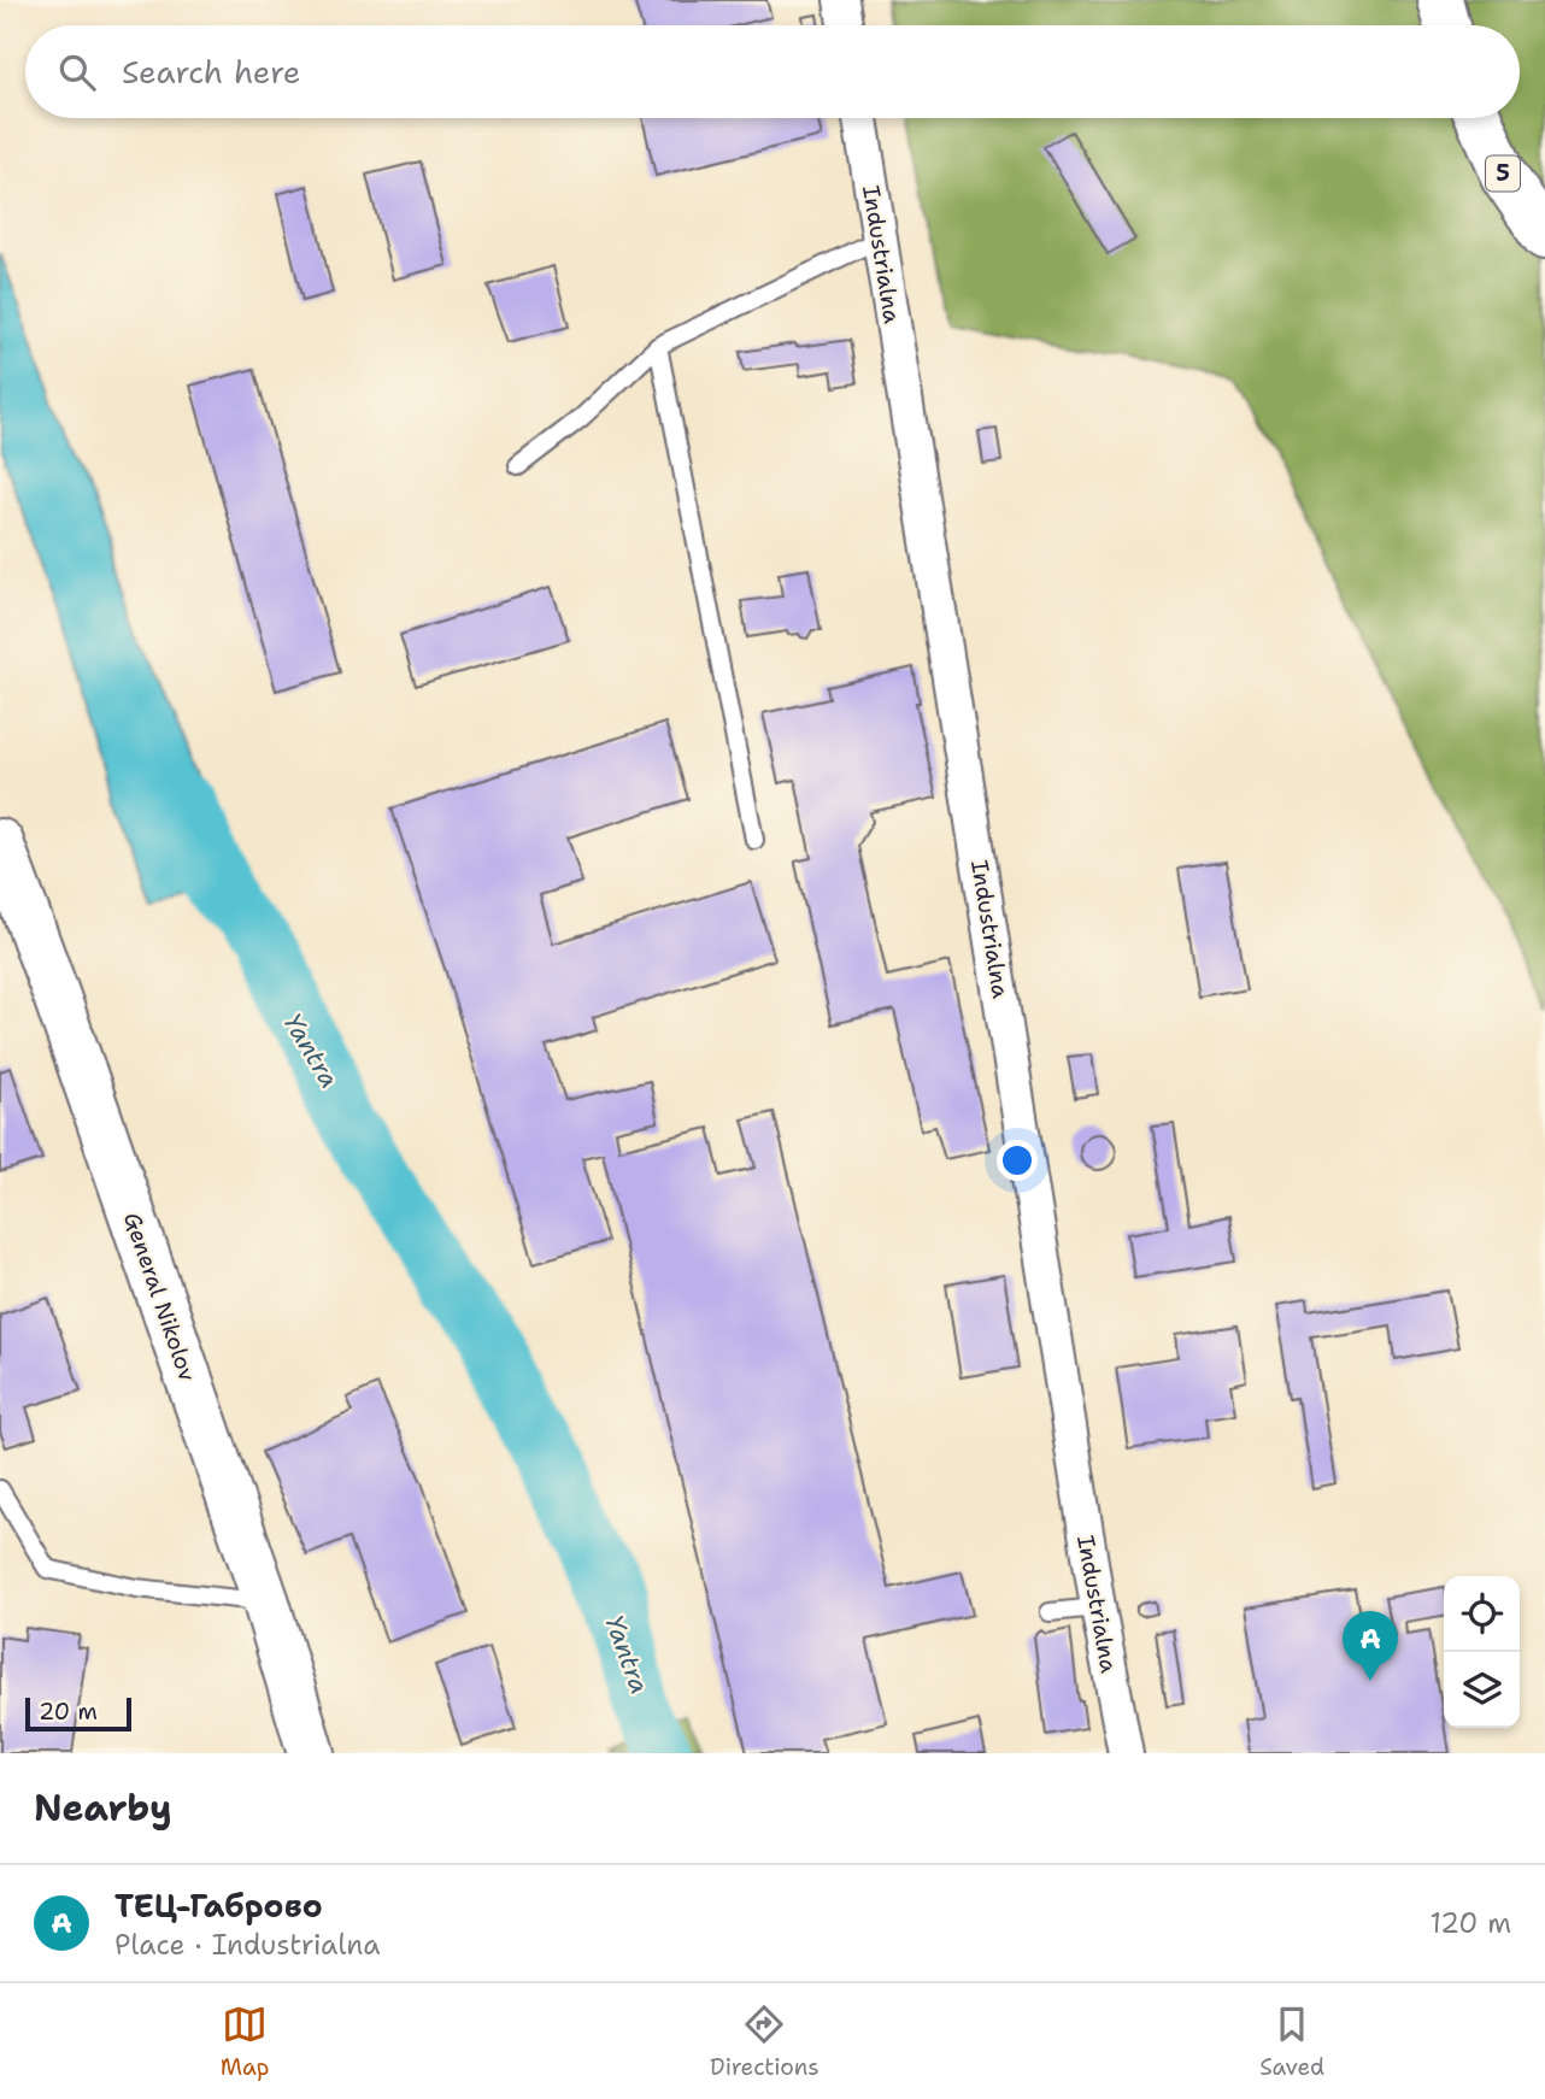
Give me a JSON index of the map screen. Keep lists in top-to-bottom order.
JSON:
{
  "streets": {
    "street": ["5", "Industrialna", "General Nikolov"]
  },
  "water": ["Yantra"],
  "scale_bar": "20 m",
  "page": {
    "search": "Search here",
    "pins": "A",
    "scale": "20 m",
    "heading": "Nearby",
    "list": [
      {
        "mark": "A",
        "name": "ТЕЦ-Габрово",
        "note": "Place · Industrialna",
        "value": "120 m"
      }
    ],
    "nav": ["Map", "Directions", "Saved"]
  }
}
